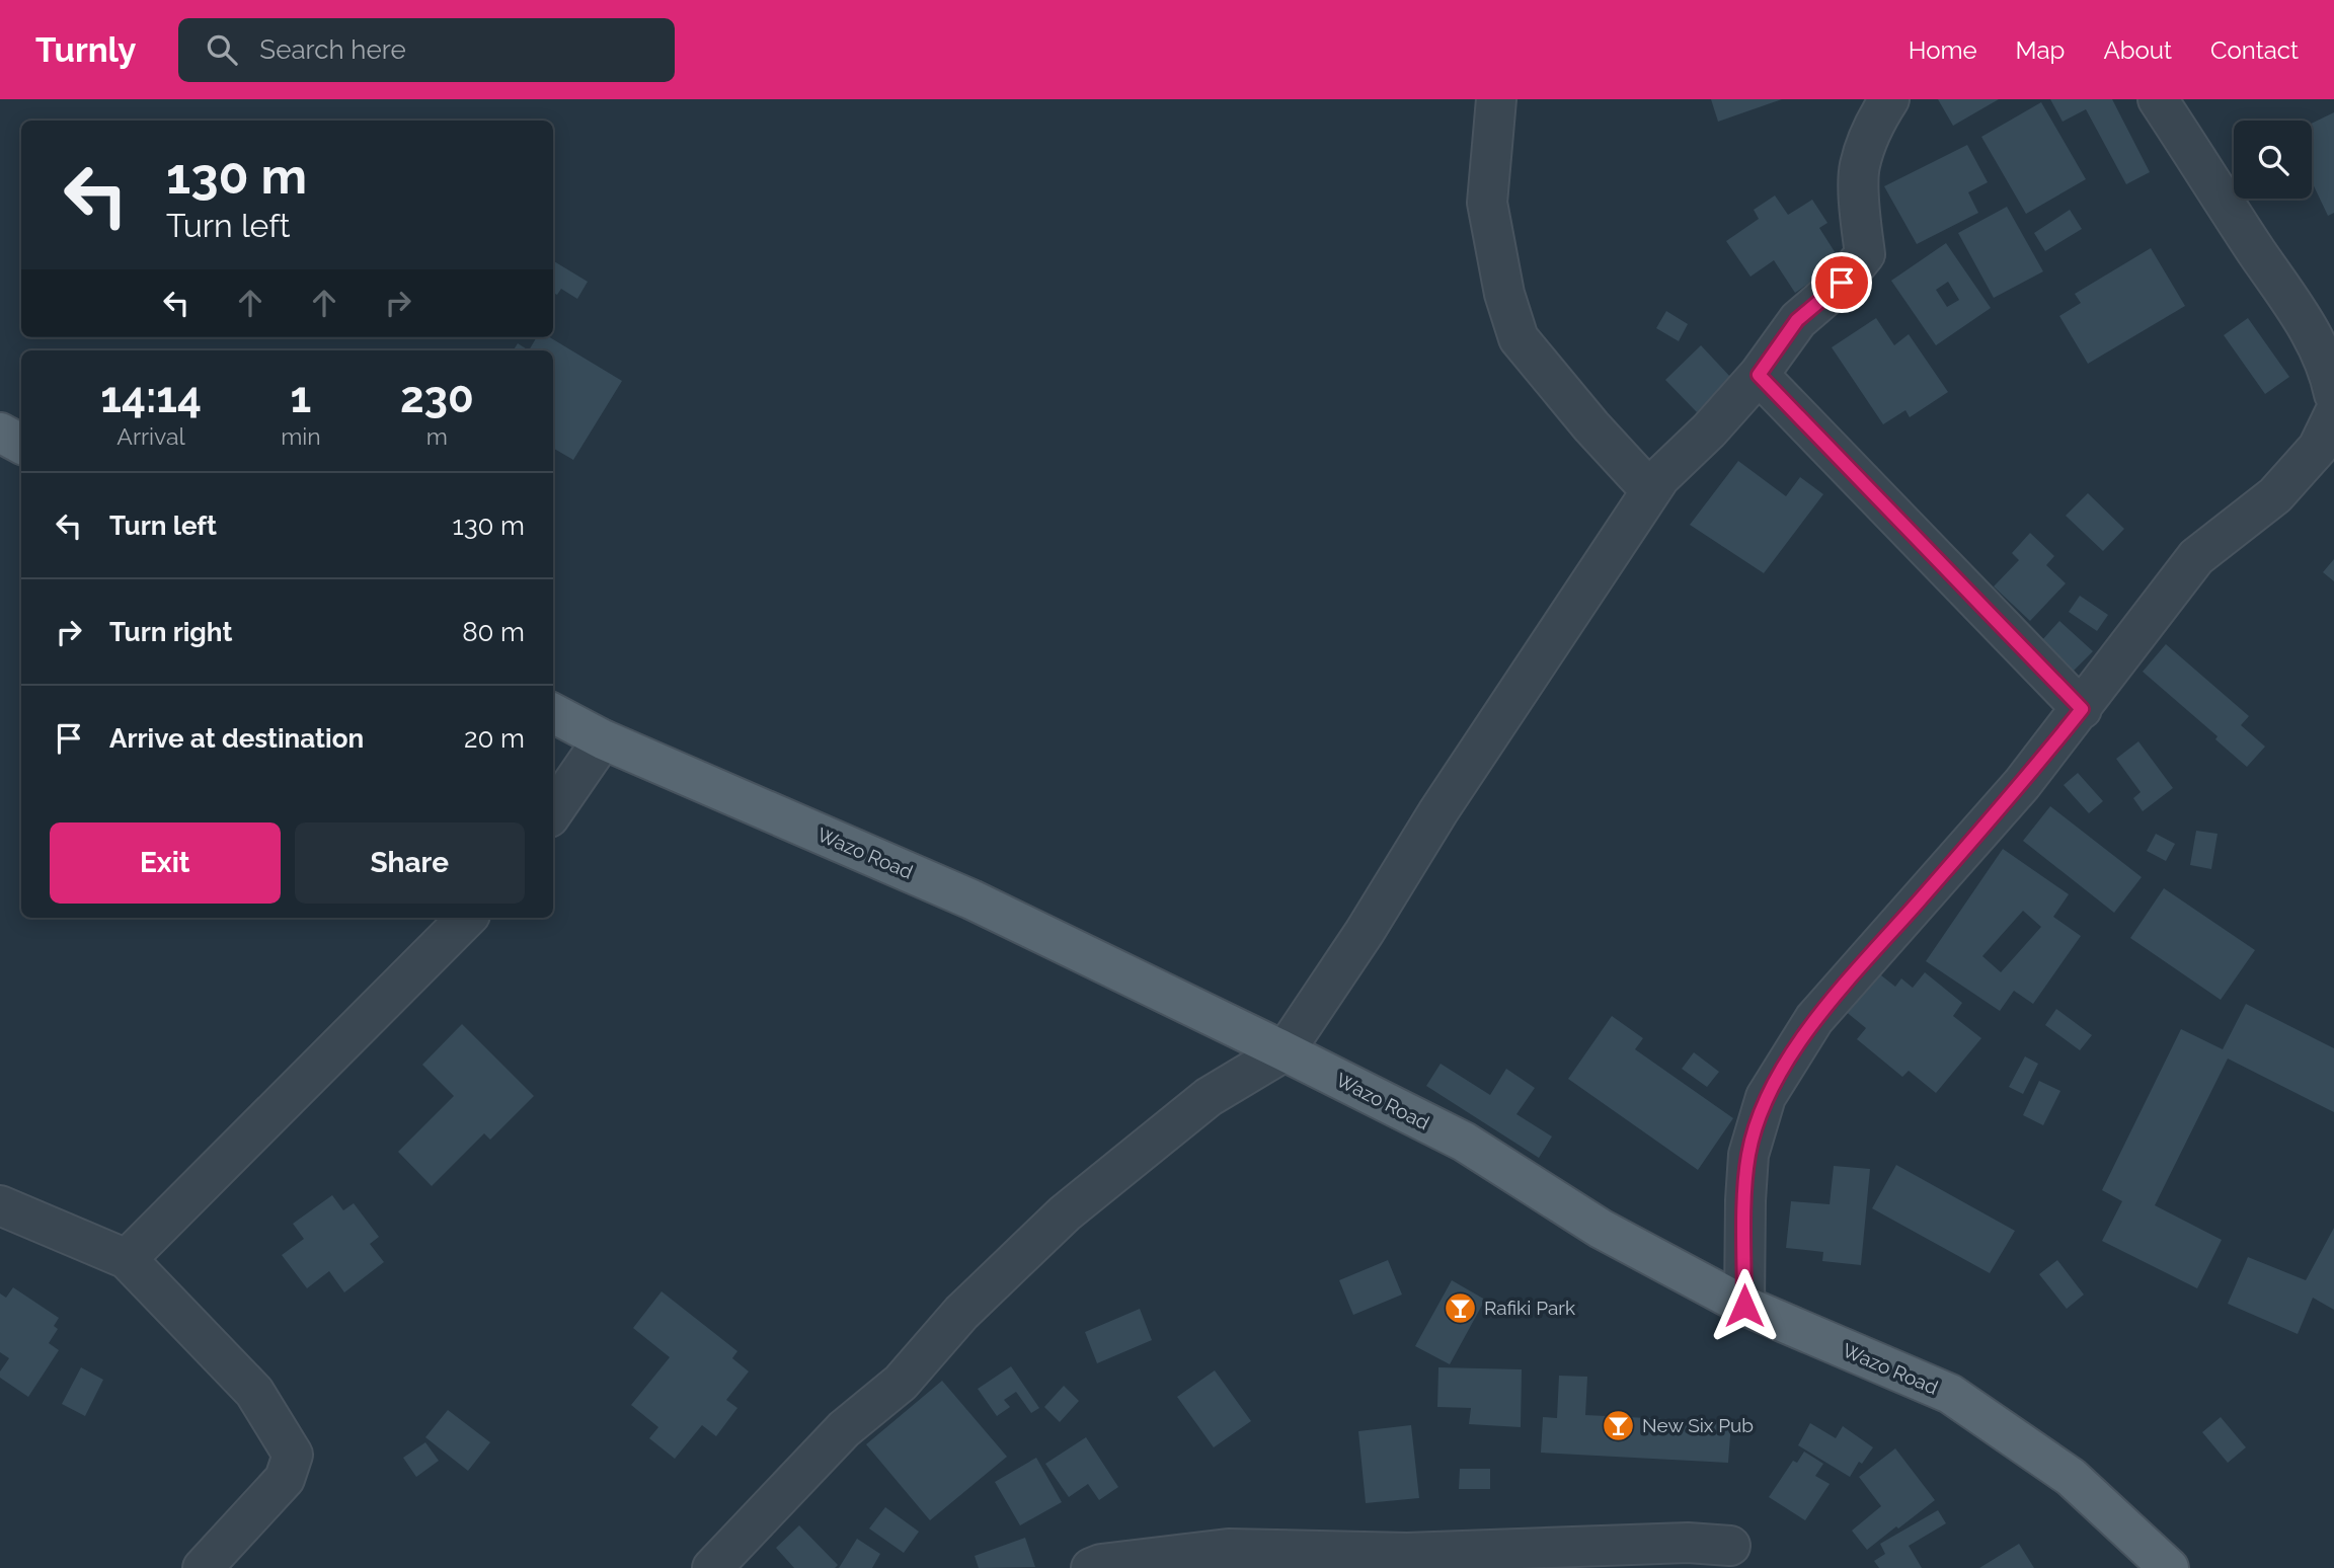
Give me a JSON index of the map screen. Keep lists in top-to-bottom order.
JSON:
{
  "streets": {
    "main road": ["Wazo Road"]
  },
  "places": {
    "bar": ["Rafiki Park", "New Six Pub"]
  },
  "page": {
    "header": "Turnly",
    "search": "Search here",
    "nav": [
      "Home",
      "Map",
      "About",
      "Contact"
    ],
    "turn": ["130 m", "Turn left"],
    "eta": [
      "14:14",
      "Arrival",
      "1",
      "min",
      "230",
      "m"
    ],
    "list": [
      {
        "name": "Turn left",
        "value": "130 m"
      },
      {
        "name": "Turn right",
        "value": "80 m"
      },
      {
        "name": "Arrive at destination",
        "value": "20 m"
      }
    ],
    "buttons": ["Exit", "Share"]
  }
}
